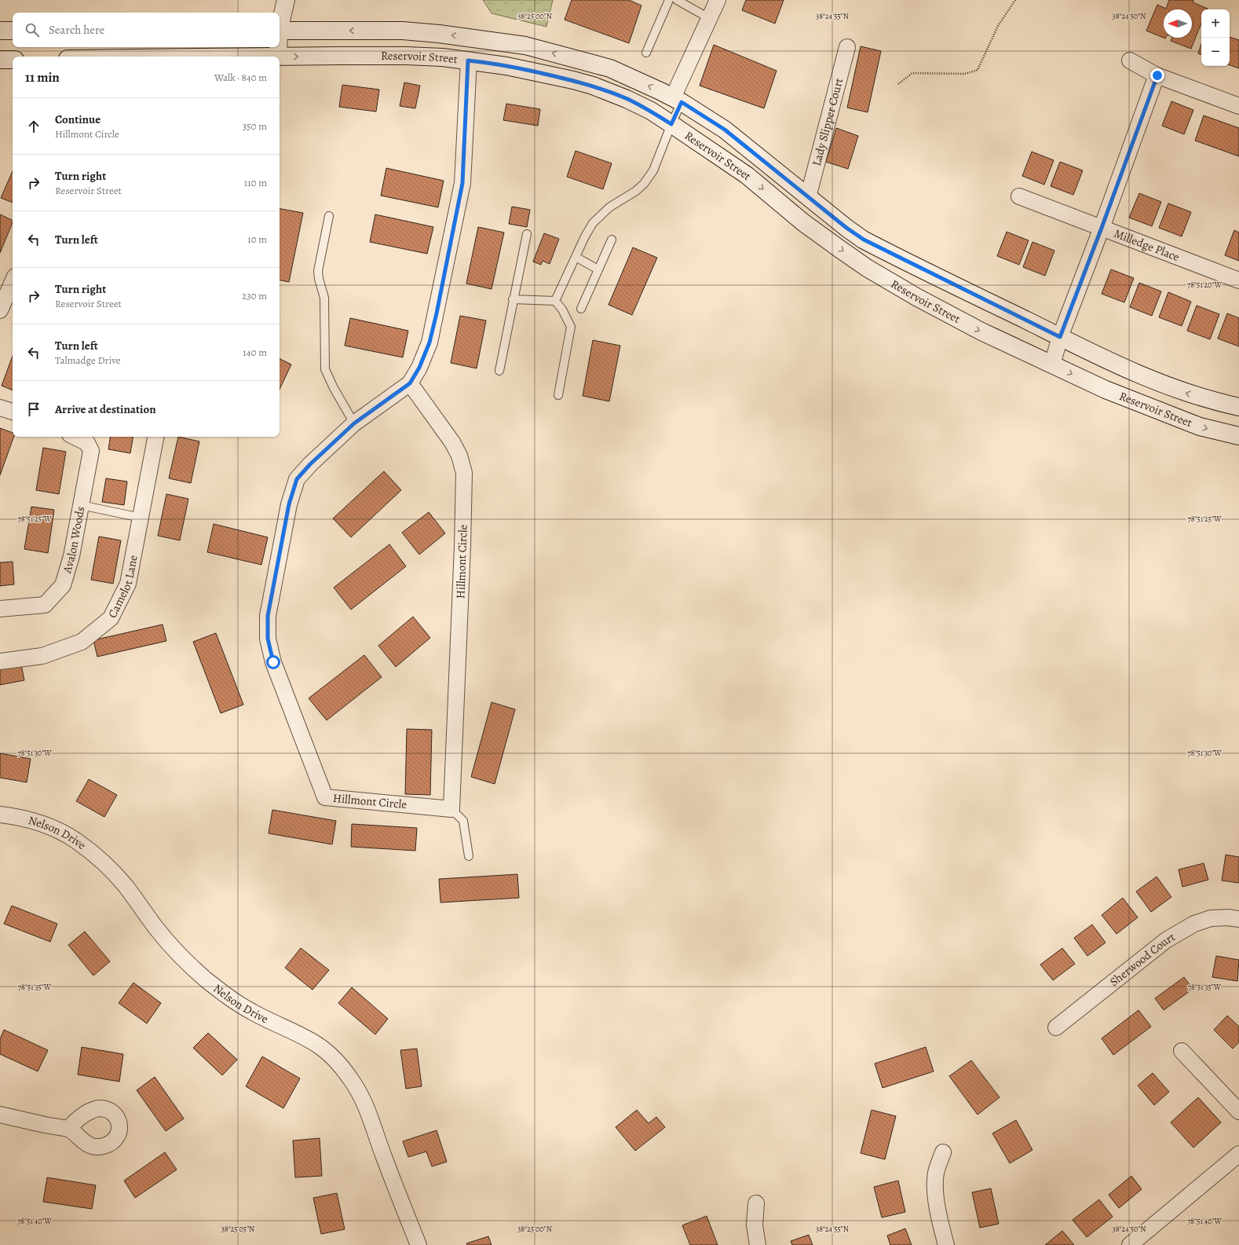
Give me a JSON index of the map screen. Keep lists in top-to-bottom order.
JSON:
{
  "streets": {
    "main road": ["Reservoir Street"],
    "street": [
      "Lady Slipper Court",
      "Milledge Place",
      "Avalon Woods",
      "Hillmont Circle",
      "Camelot Lane",
      "Nelson Drive",
      "Sherwood Court"
    ]
  },
  "crossings": [
    ["Reservoir Street", "Lady Slipper Court"],
    ["Reservoir Street", "Hillmont Circle"]
  ],
  "north": "left",
  "page": {
    "map_buttons": ["+", "−"],
    "search": "Search here",
    "heading": ["11 min", "Walk · 840 m"],
    "list": [
      ["Continue", "Hillmont Circle", "350 m"],
      ["Turn right", "Reservoir Street", "110 m"],
      ["Turn left", "10 m"],
      ["Turn right", "Reservoir Street", "230 m"],
      ["Turn left", "Talmadge Drive", "140 m"],
      "Arrive at destination"
    ]
  },
  "coordinates": [
    "38°25'00\"N",
    "38°24'55\"N",
    "38°24'50\"N",
    "78°51'20\"W",
    "78°51'25\"W",
    "78°51'30\"W",
    "78°51'35\"W",
    "78°51'40\"W",
    "38°25'05\"N"
  ]
}
